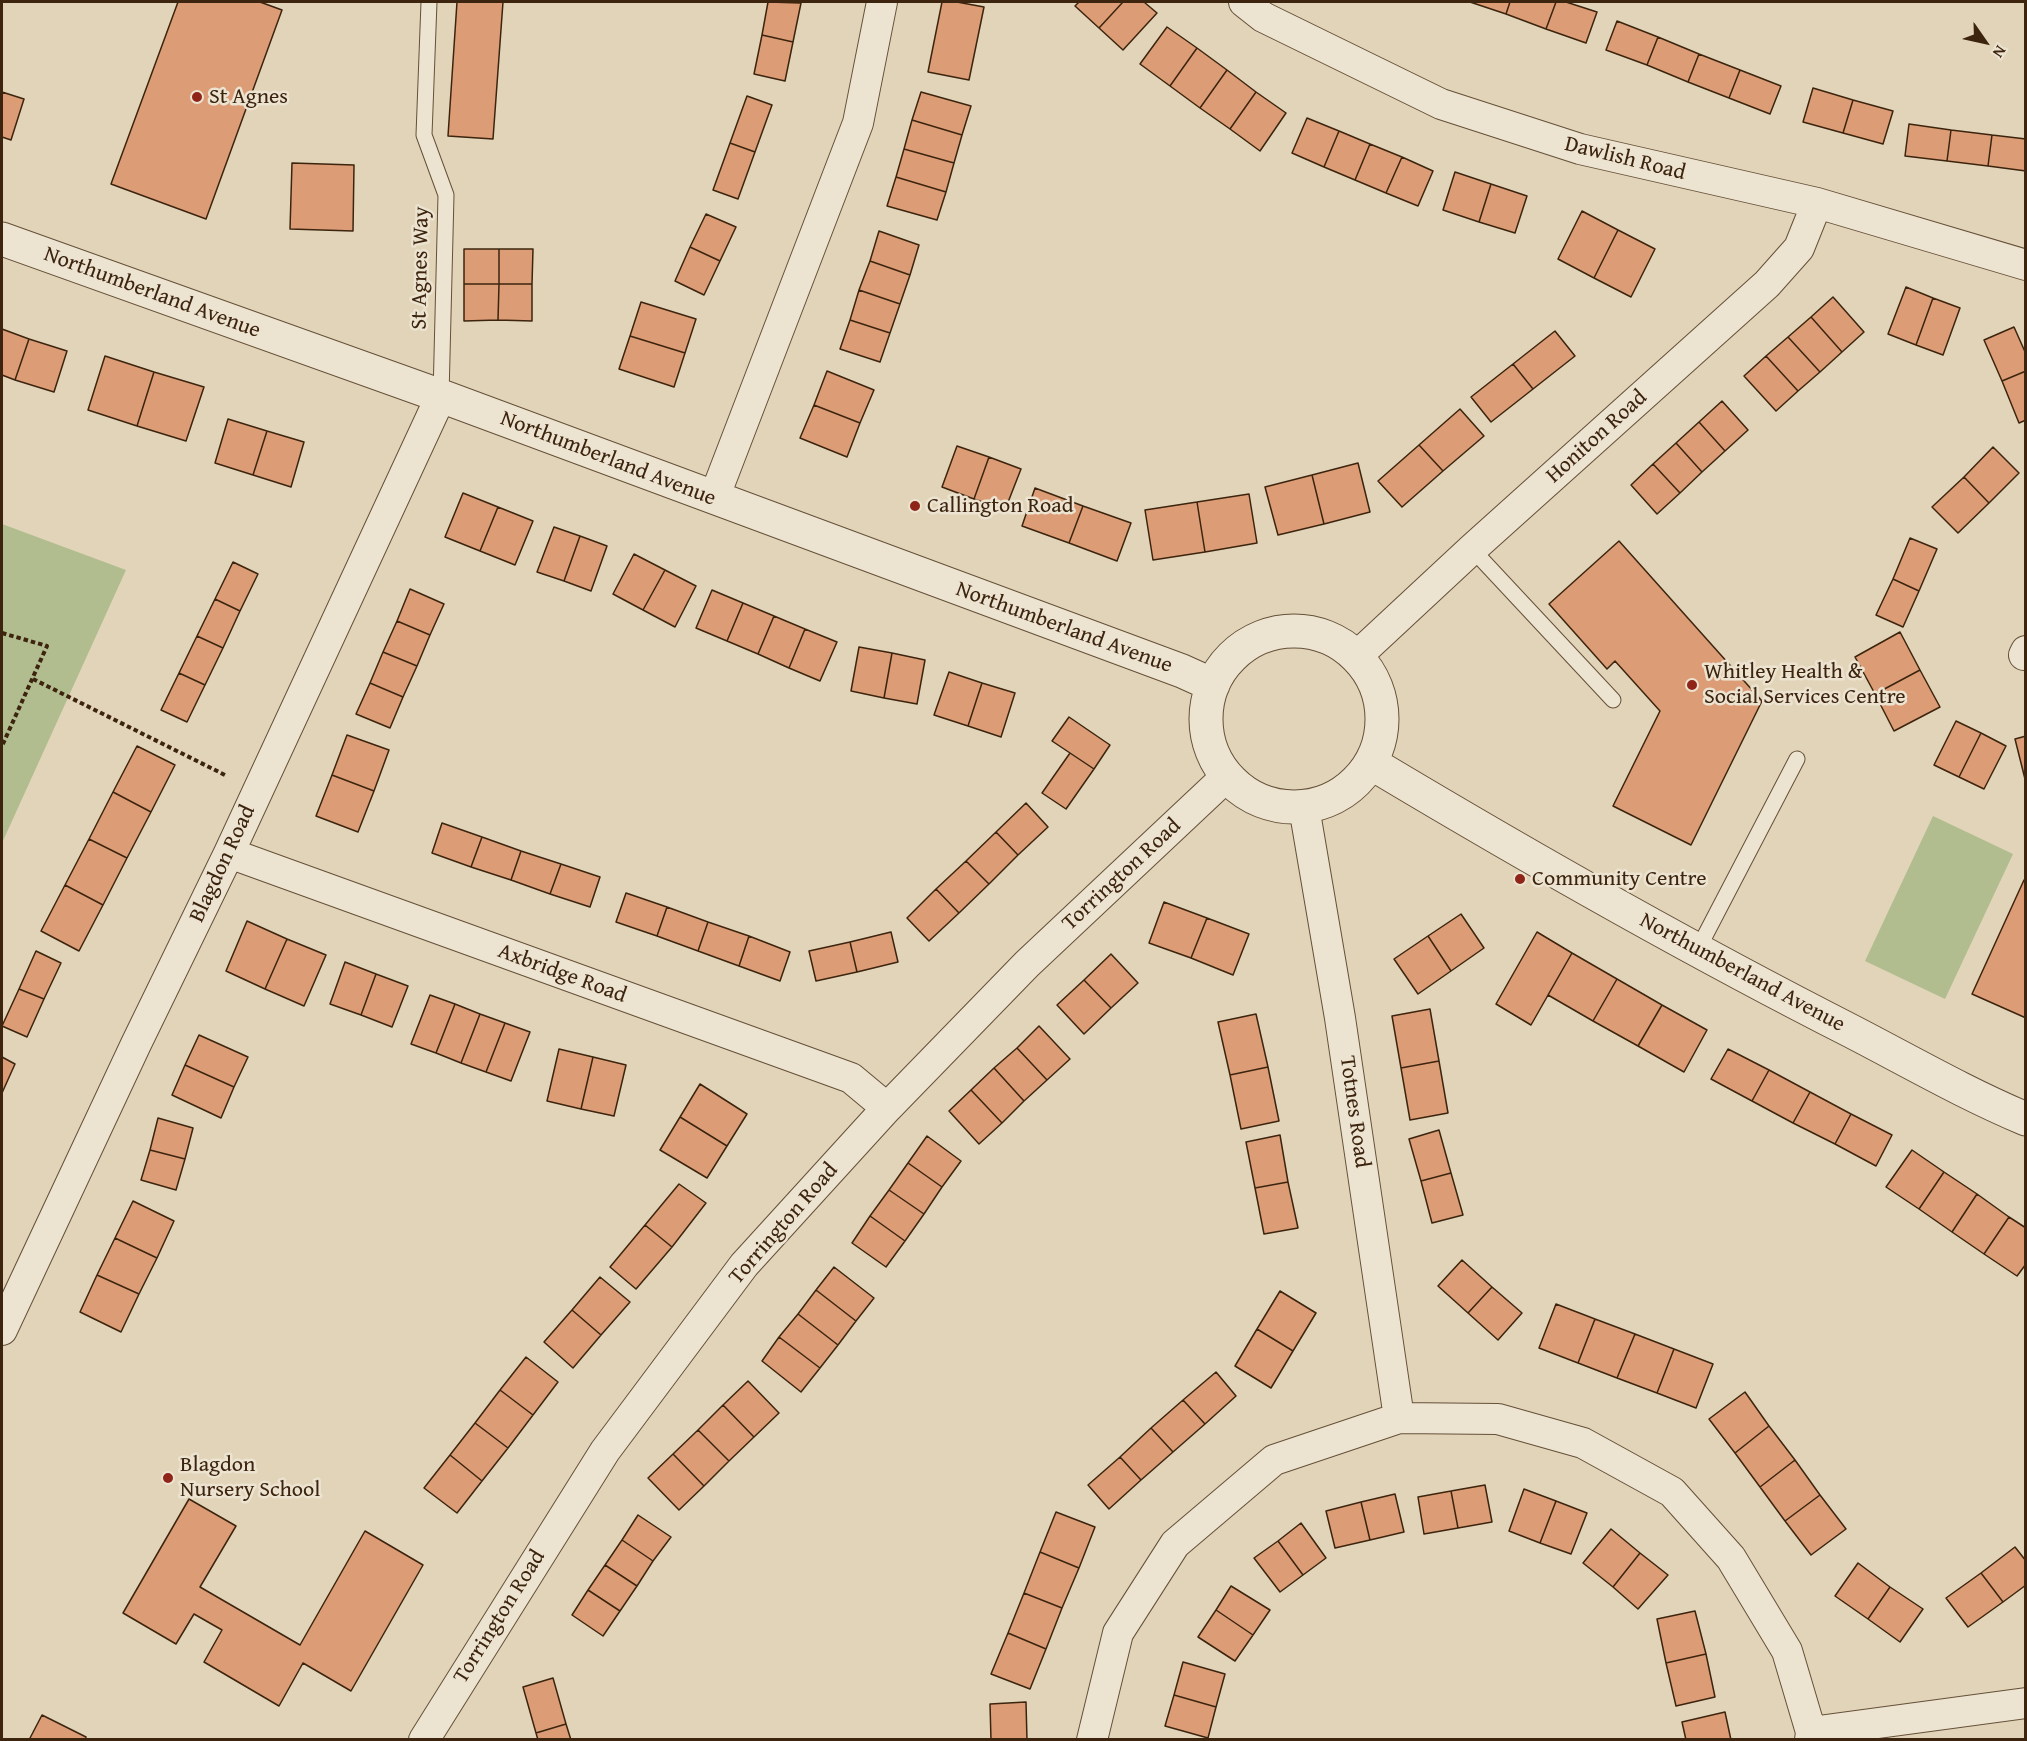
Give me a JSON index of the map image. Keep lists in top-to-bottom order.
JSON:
{
  "streets": {
    "street": [
      "Dawlish Road",
      "Northumberland Avenue",
      "Honiton Road",
      "Blagdon Road",
      "Torrington Road",
      "Axbridge Road",
      "Totnes Road"
    ],
    "lane": ["St Agnes Way"]
  },
  "crossings": [
    ["Dawlish Road", "Honiton Road"],
    ["St Agnes Way", "Northumberland Avenue"],
    ["St Agnes Way", "Blagdon Road"],
    ["Northumberland Avenue", "Honiton Road"],
    ["Northumberland Avenue", "Blagdon Road"],
    ["Northumberland Avenue", "Torrington Road"],
    ["Northumberland Avenue", "Totnes Road"],
    ["Honiton Road", "Torrington Road"],
    ["Honiton Road", "Totnes Road"],
    ["Blagdon Road", "Axbridge Road"],
    ["Torrington Road", "Axbridge Road"],
    ["Torrington Road", "Totnes Road"]
  ],
  "places": [
    "St Agnes",
    "Callington Road",
    "Whitley Health & Social Services Centre",
    "Community Centre",
    "Blagdon Nursery School"
  ],
  "north": "bottom right"
}
